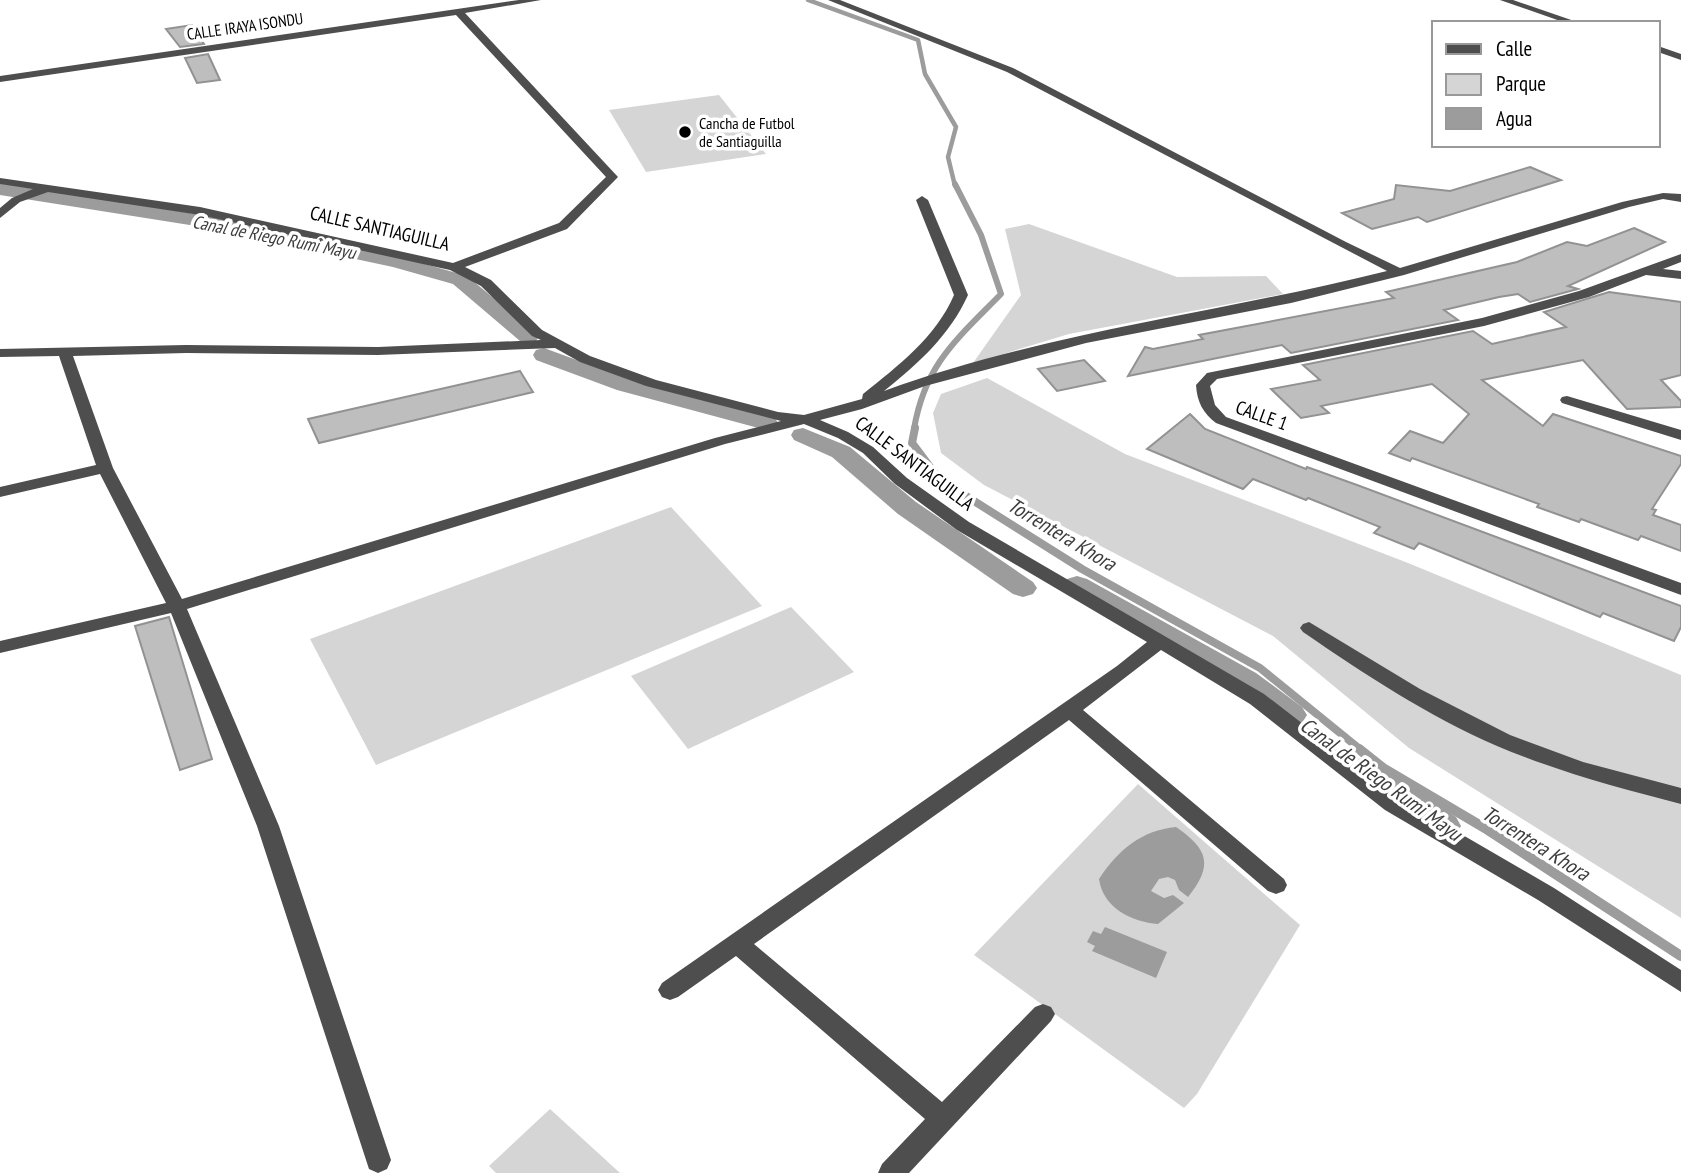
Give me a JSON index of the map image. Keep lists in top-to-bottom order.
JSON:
{
  "streets": {
    "street": ["CALLE IRAYA ISONDU", "CALLE SANTIAGUILLA", "CALLE 1"]
  },
  "water": ["Canal de Riego Rumi Mayu", "Torrentera Khora"],
  "places": ["Cancha de Futbol de Santiaguilla"],
  "legend": ["Calle", "Parque", "Agua"]
}
